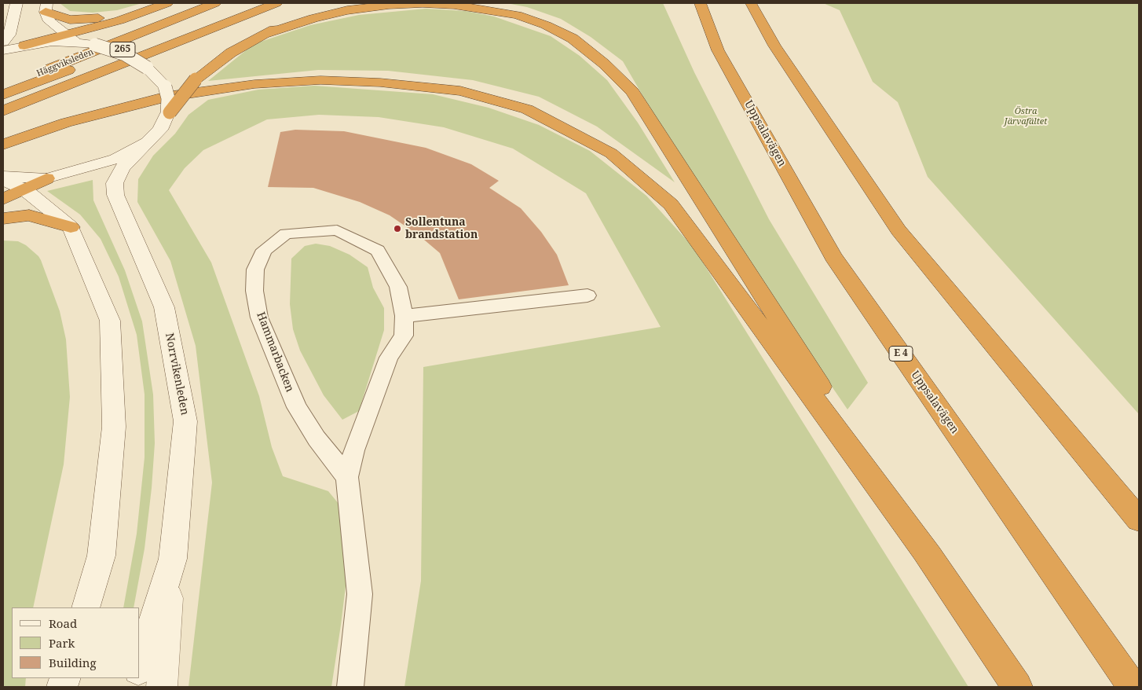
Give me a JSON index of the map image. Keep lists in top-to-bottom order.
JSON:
{
  "streets": {
    "highway": [
      "265",
      "Häggviksleden",
      "Uppsalavägen",
      "E 4"
    ],
    "main road": ["Norrvikenleden"],
    "lane": ["Hammarbacken"]
  },
  "parks": ["Östra Järvafältet"],
  "places": ["Sollentuna brandstation"],
  "legend": ["Road", "Park", "Building"]
}
